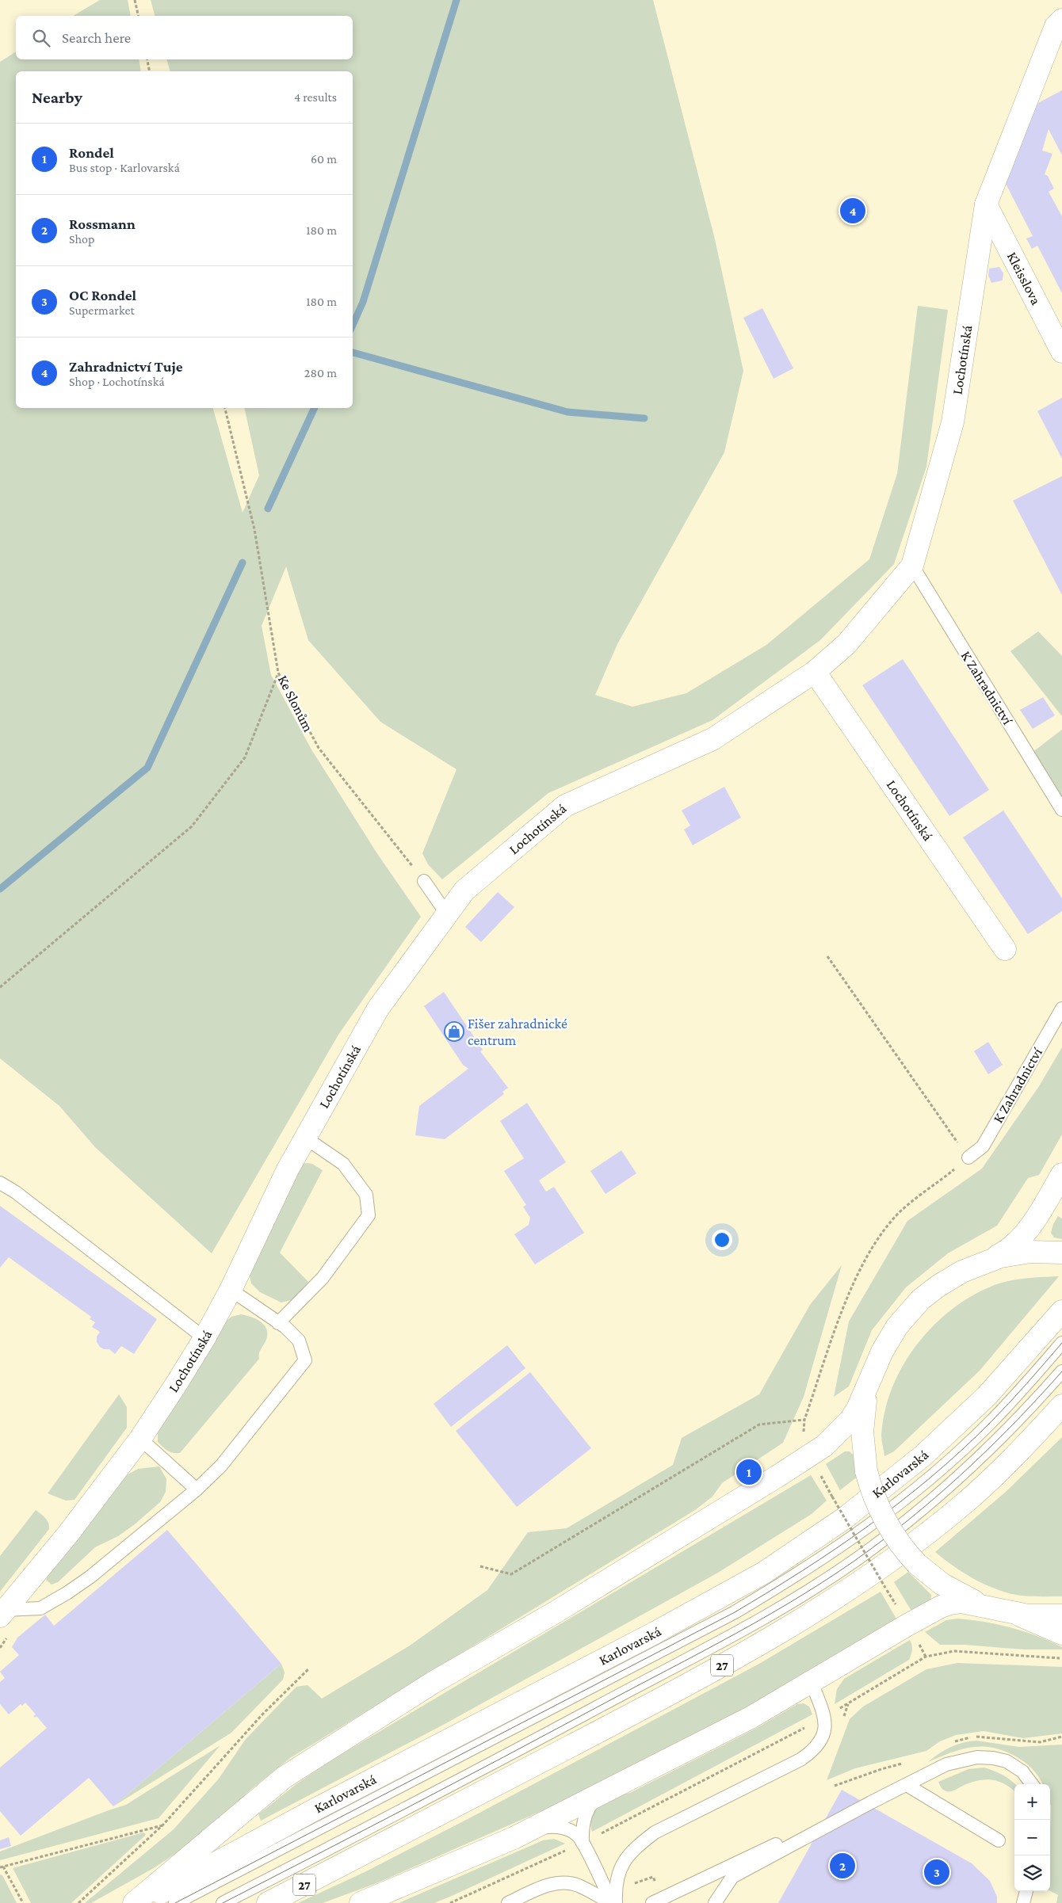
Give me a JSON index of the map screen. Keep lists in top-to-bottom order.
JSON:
{
  "streets": {
    "main road": [
      "Kleisslova",
      "Lochotínská",
      "Karlovarská",
      "27"
    ],
    "lane": ["K Zahradnictví"],
    "path": ["Ke Slonům"]
  },
  "crossings": [
    ["Kleisslova", "Lochotínská"],
    ["Lochotínská", "K Zahradnictví"]
  ],
  "places": {
    "shop": ["Fišer zahradnické centrum"]
  },
  "page": {
    "search": "Search here",
    "heading": ["Nearby", "4 results"],
    "list": [
      {
        "mark": "1",
        "name": "Rondel",
        "note": "Bus stop · Karlovarská",
        "value": "60 m"
      },
      {
        "mark": "2",
        "name": "Rossmann",
        "note": "Shop",
        "value": "180 m"
      },
      {
        "mark": "3",
        "name": "OC Rondel",
        "note": "Supermarket",
        "value": "180 m"
      },
      {
        "mark": "4",
        "name": "Zahradnictví Tuje",
        "note": "Shop · Lochotínská",
        "value": "280 m"
      }
    ],
    "pins": [
      "4",
      "1",
      "2",
      "3"
    ],
    "map_buttons": ["+", "−"]
  }
}
